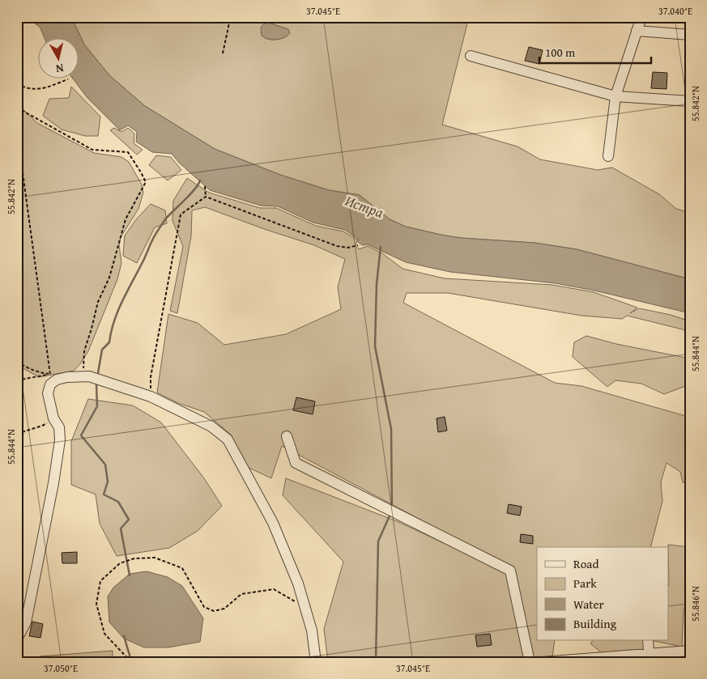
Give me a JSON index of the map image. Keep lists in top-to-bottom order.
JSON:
{
  "water": ["Истра"],
  "legend": [
    "Road",
    "Park",
    "Water",
    "Building"
  ],
  "scale_bar": "100 m",
  "north": "bottom",
  "coordinates": [
    "37.045°E",
    "37.040°E",
    "55.842°N",
    "55.844°N",
    "55.846°N",
    "37.050°E"
  ]
}
